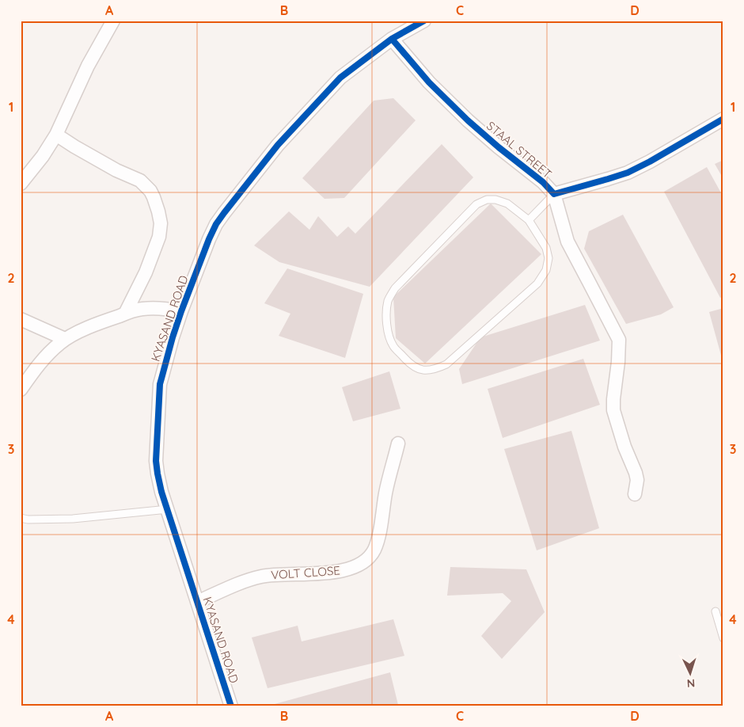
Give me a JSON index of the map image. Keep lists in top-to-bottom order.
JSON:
{
  "streets": {
    "street": ["STAAL STREET", "KYASAND ROAD", "VOLT CLOSE"]
  },
  "crossings": [
    ["STAAL STREET", "KYASAND ROAD"],
    ["KYASAND ROAD", "VOLT CLOSE"]
  ],
  "north": "bottom",
  "grid": {
    "columns": [
      "A",
      "B",
      "C",
      "D"
    ],
    "rows": [
      "1",
      "2",
      "3",
      "4"
    ]
  }
}
